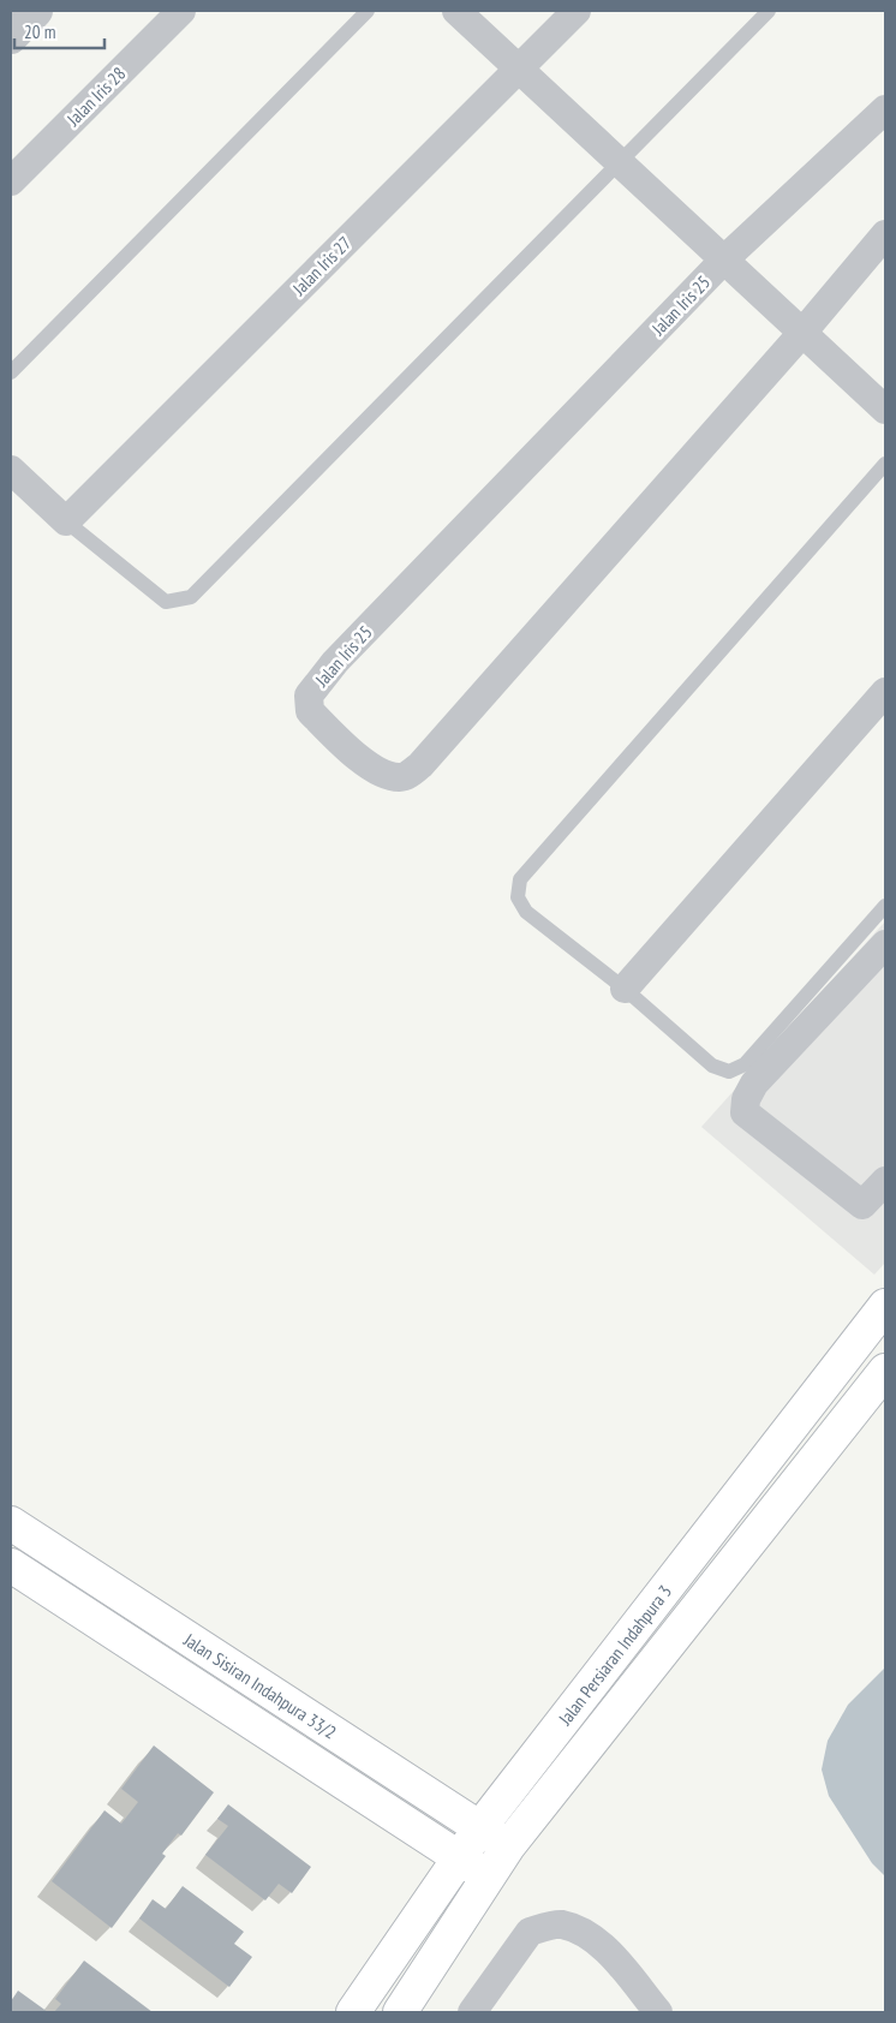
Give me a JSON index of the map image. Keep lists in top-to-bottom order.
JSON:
{
  "streets": {
    "main road": ["Jalan Persiaran Indahpura 3", "Jalan Sisiran Indahpura 33/2"],
    "street": ["Jalan Iris 28", "Jalan Iris 27", "Jalan Iris 25"]
  },
  "crossings": [
    ["Jalan Persiaran Indahpura 3", "Jalan Sisiran Indahpura 33/2"]
  ],
  "scale_bar": "20 m"
}
